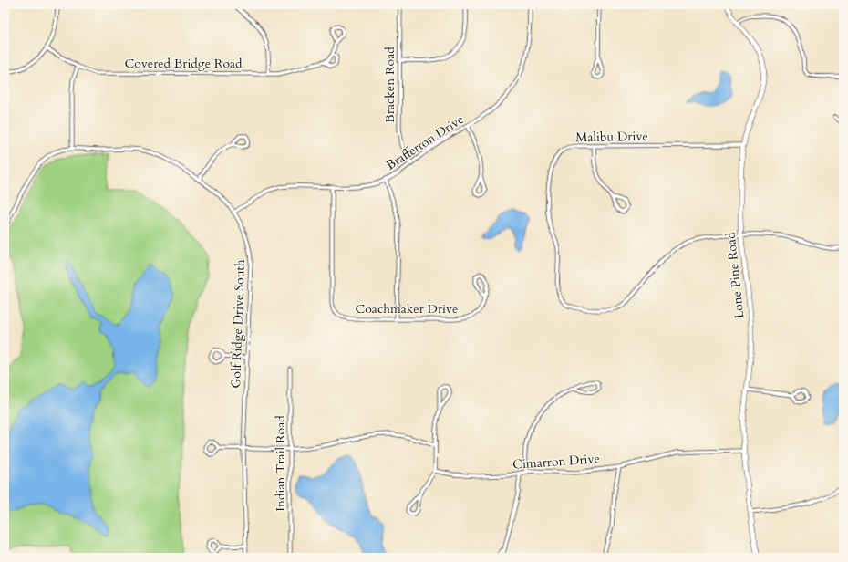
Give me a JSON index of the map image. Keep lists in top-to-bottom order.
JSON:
{
  "streets": {
    "street": [
      "Covered Bridge Road",
      "Bracken Road",
      "Malibu Drive",
      "Brafferton Drive",
      "Lone Pine Road",
      "Coachmaker Drive",
      "Golf Ridge Drive South",
      "Cimarron Drive",
      "Indian Trail Road"
    ]
  },
  "crossings": [
    ["Bracken Road", "Brafferton Drive"],
    ["Malibu Drive", "Lone Pine Road"],
    ["Brafferton Drive", "Coachmaker Drive"],
    ["Brafferton Drive", "Golf Ridge Drive South"],
    ["Lone Pine Road", "Cimarron Drive"]
  ]
}
